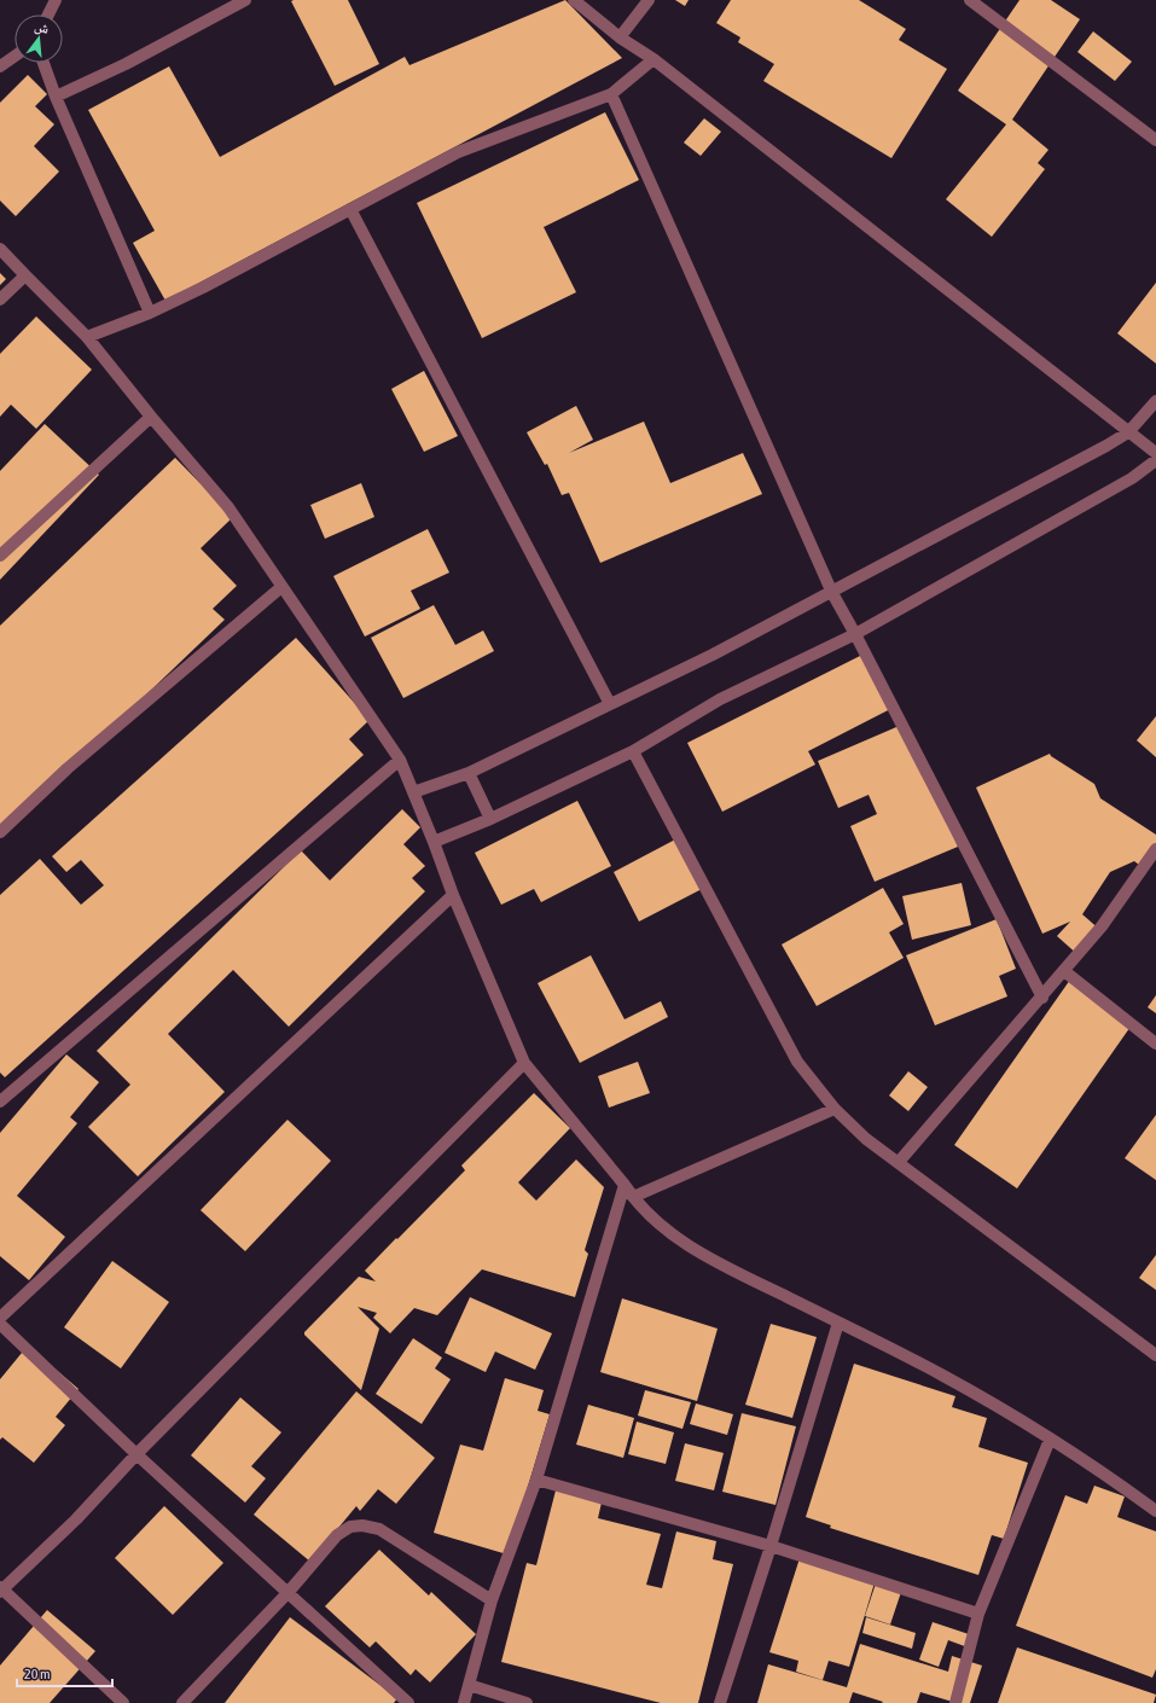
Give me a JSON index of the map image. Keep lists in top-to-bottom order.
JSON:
{
  "scale_bar": "20 m",
  "north": "top"
}
